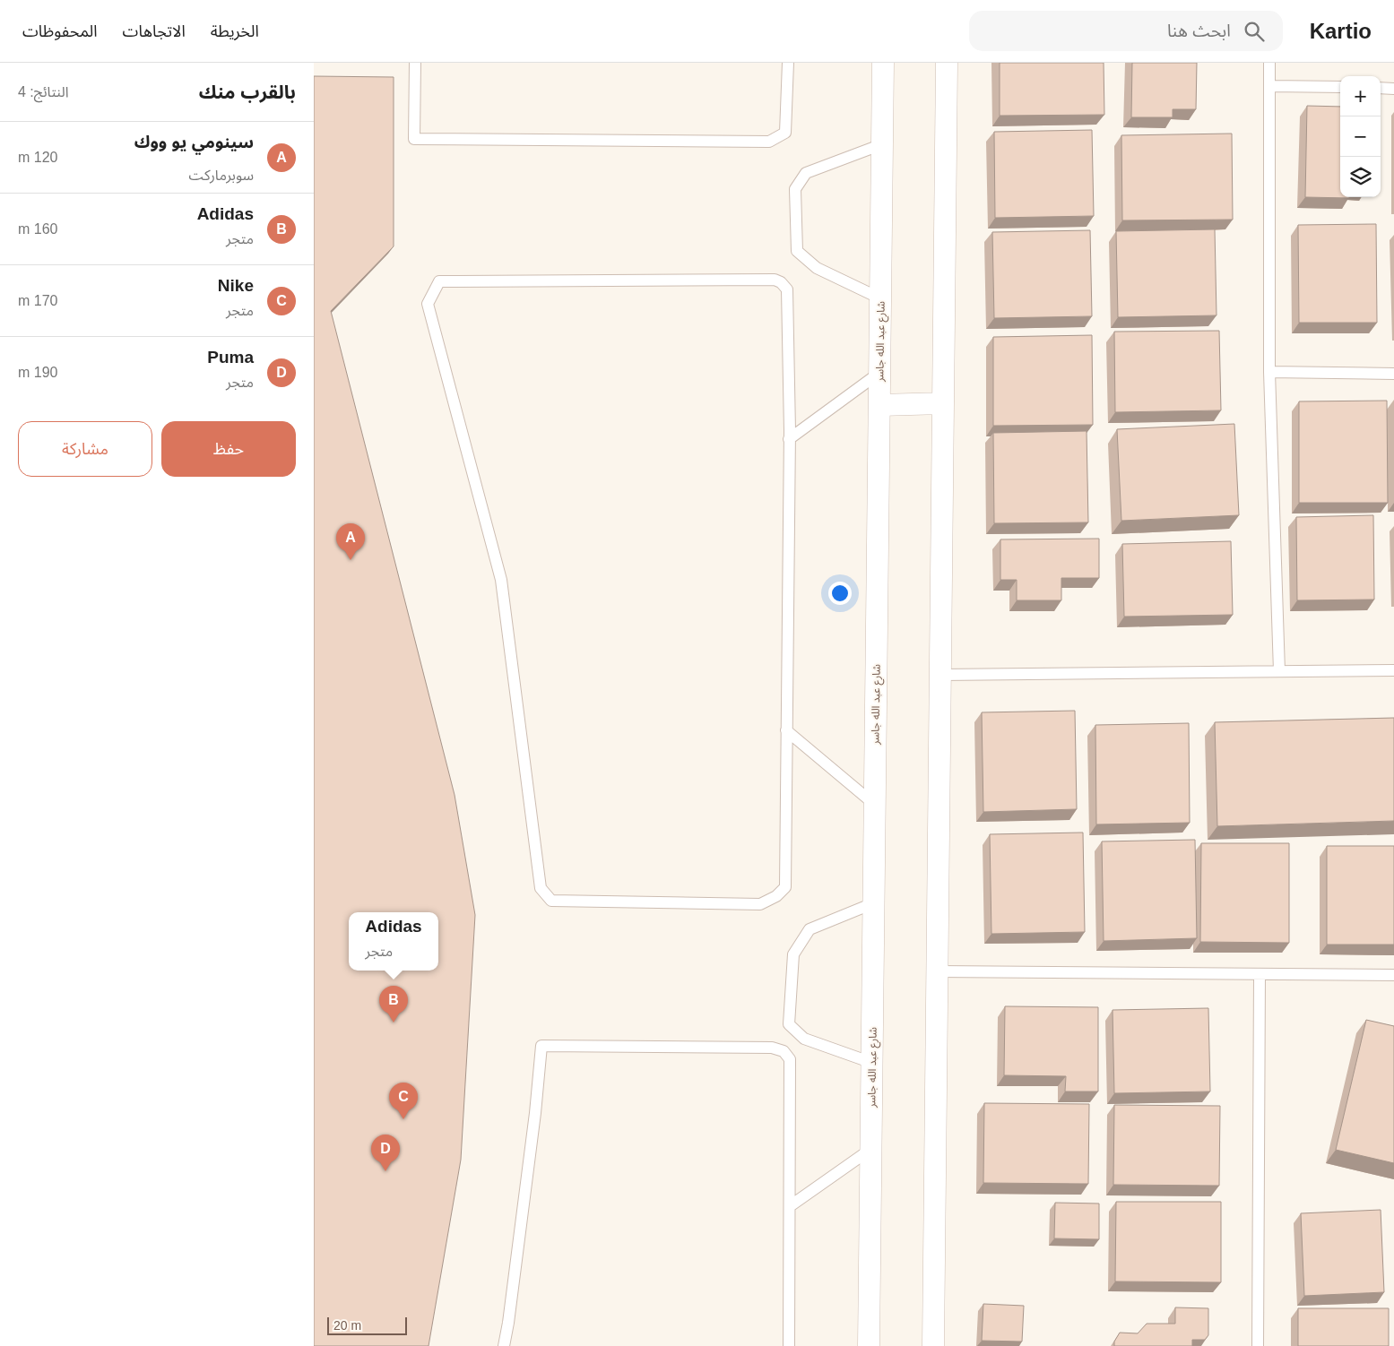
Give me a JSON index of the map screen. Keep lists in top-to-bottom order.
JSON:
{
  "streets": {
    "street": ["شارع عبد الله جاسر"]
  },
  "scale_bar": "20 m",
  "page": {
    "header": "Kartio",
    "search": "ابحث هنا",
    "nav": ["الخريطة", "الاتجاهات", "المحفوظات"],
    "heading": ["بالقرب منك", "النتائج: 4"],
    "map_buttons": ["+", "−"],
    "list": [
      {
        "mark": "A",
        "name": "سينومي يو ووك",
        "note": "سوبرماركت",
        "value": "120 m"
      },
      {
        "mark": "B",
        "name": "Adidas",
        "note": "متجر",
        "value": "160 m"
      },
      {
        "mark": "C",
        "name": "Nike",
        "note": "متجر",
        "value": "170 m"
      },
      {
        "mark": "D",
        "name": "Puma",
        "note": "متجر",
        "value": "190 m"
      }
    ],
    "buttons": ["حفظ", "مشاركة"],
    "pins": [
      "A",
      "B",
      "C",
      "D"
    ],
    "popup": ["Adidas", "متجر"],
    "scale": "20 m"
  }
}
